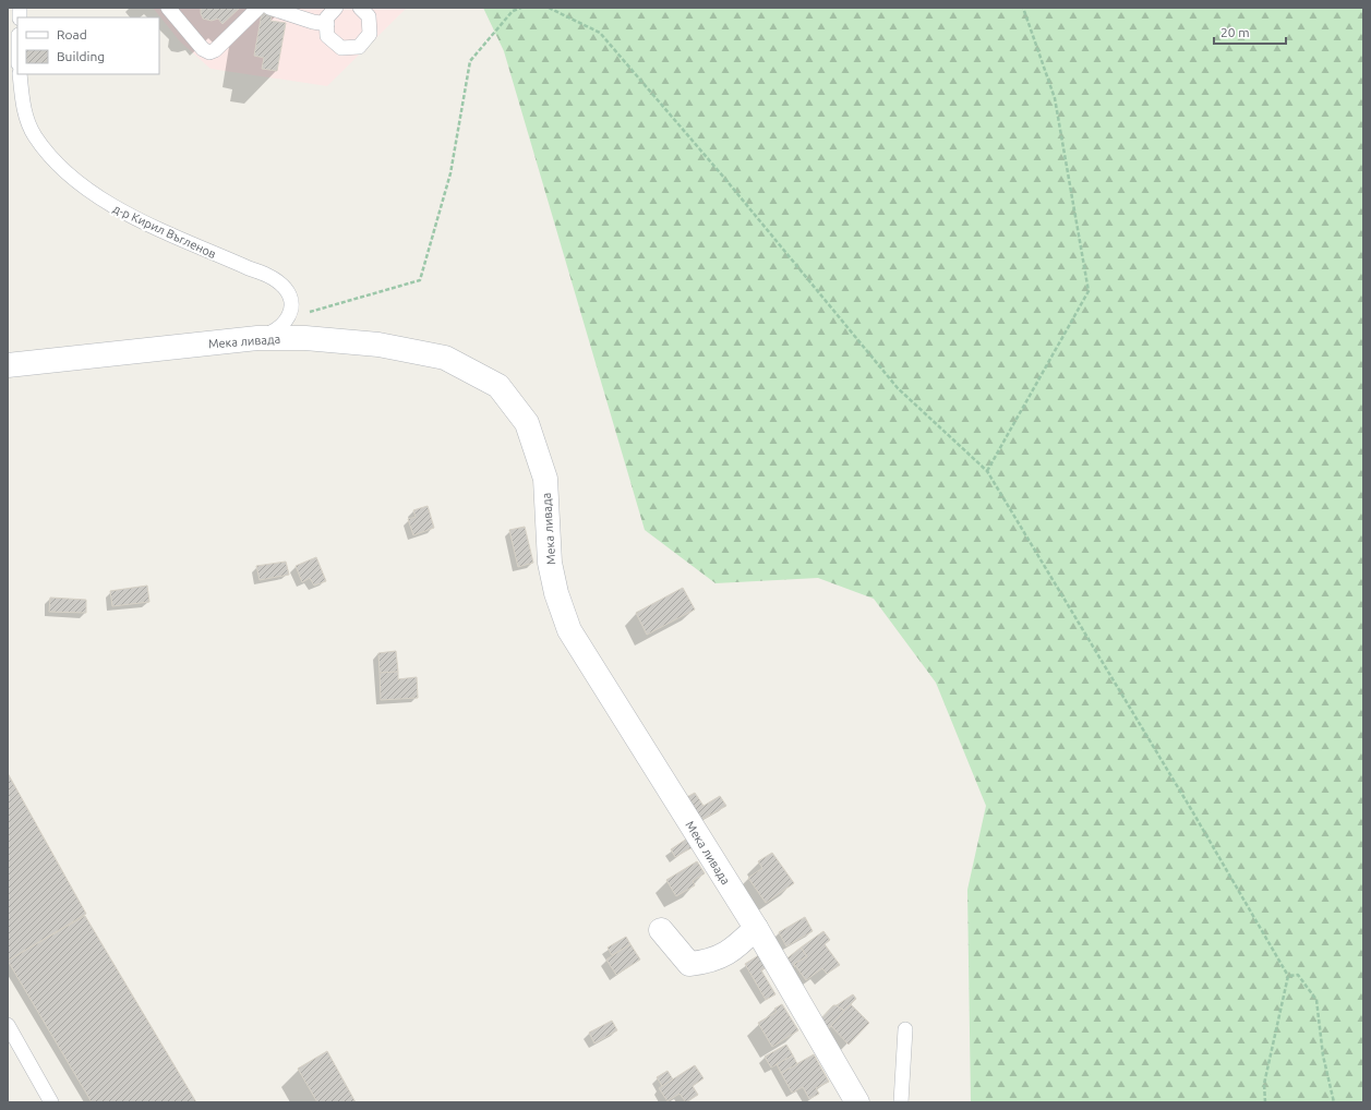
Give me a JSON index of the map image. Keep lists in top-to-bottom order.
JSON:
{
  "streets": {
    "street": ["Мека ливада"],
    "lane": ["д-р Кирил Въгленов"]
  },
  "legend": ["Road", "Building"],
  "scale_bar": "20 m"
}
